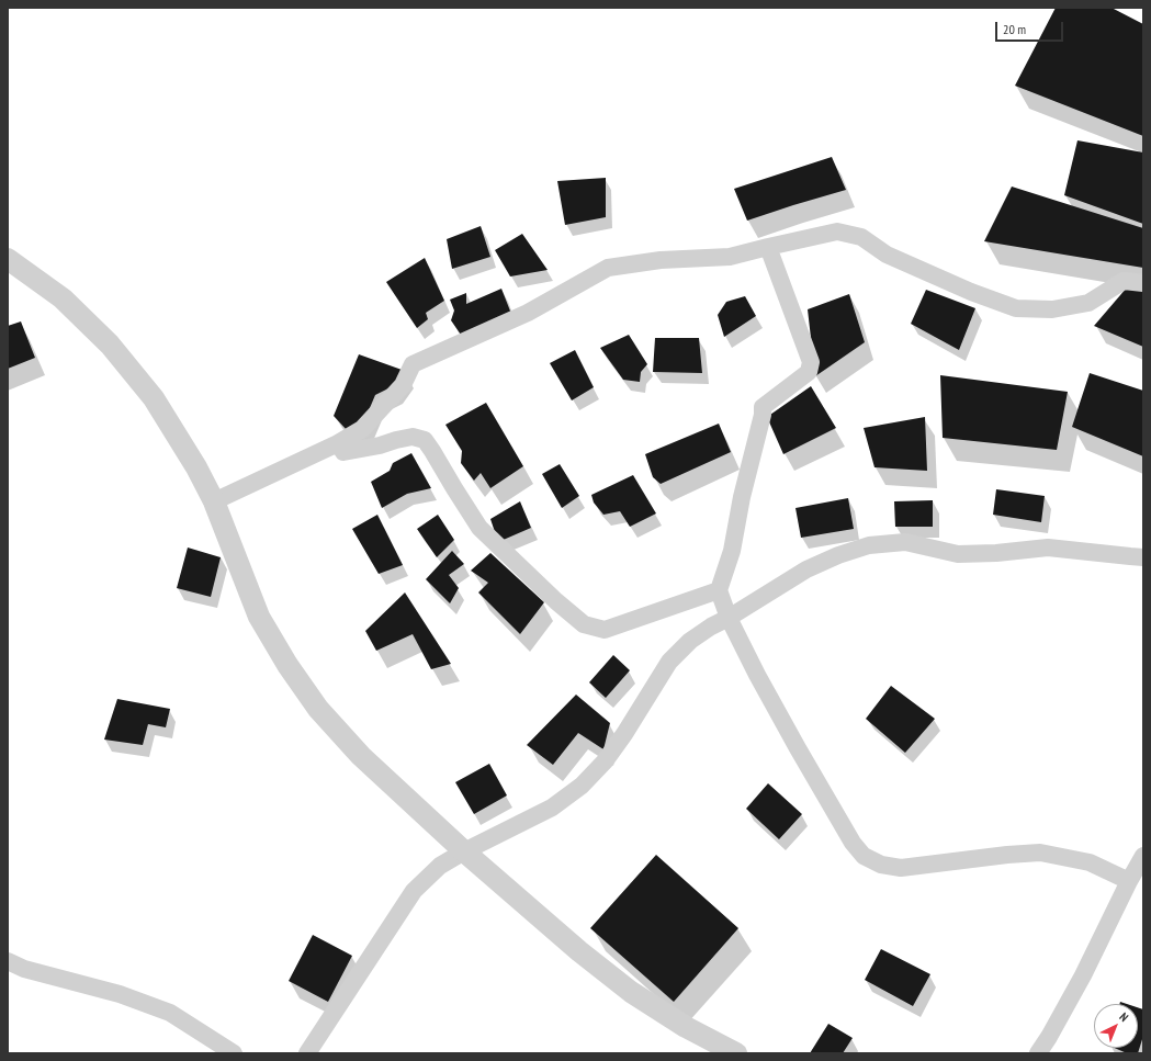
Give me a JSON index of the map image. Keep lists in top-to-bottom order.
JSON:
{
  "scale_bar": "20 m",
  "north": "top right"
}
